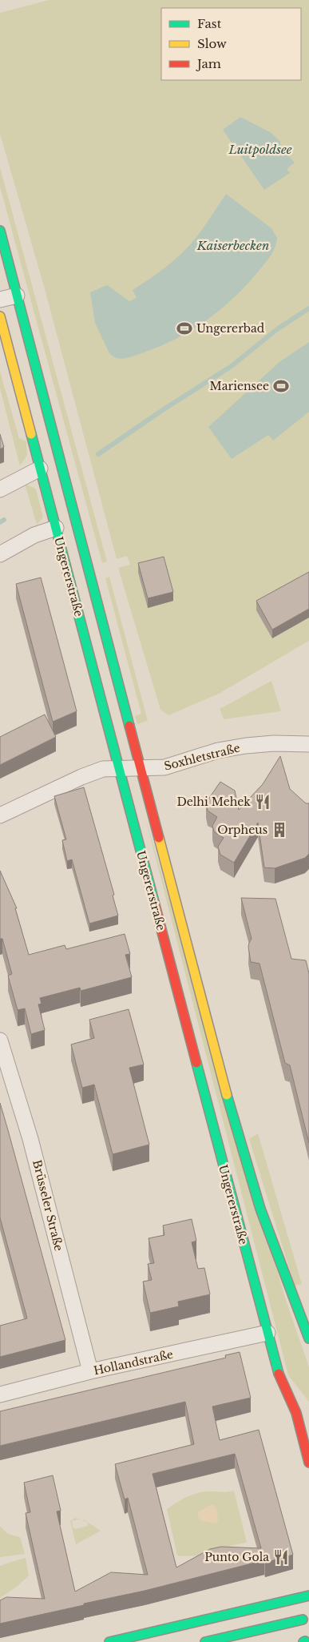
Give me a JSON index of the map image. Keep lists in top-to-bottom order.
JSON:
{
  "streets": {
    "main road": ["Ungererstraße"],
    "street": ["Soxhletstraße", "Brüsseler Straße", "Hollandstraße"]
  },
  "crossings": [
    ["Ungererstraße", "Soxhletstraße"],
    ["Ungererstraße", "Hollandstraße"],
    ["Brüsseler Straße", "Hollandstraße"]
  ],
  "water": ["Luitpoldsee", "Kaiserbecken"],
  "places": {
    "sports": ["Ungererbad", "Mariensee"],
    "restaurant": ["Delhi Mehek", "Punto Gola"],
    "building": ["Orpheus"]
  },
  "legend": ["Fast", "Slow", "Jam"]
}
